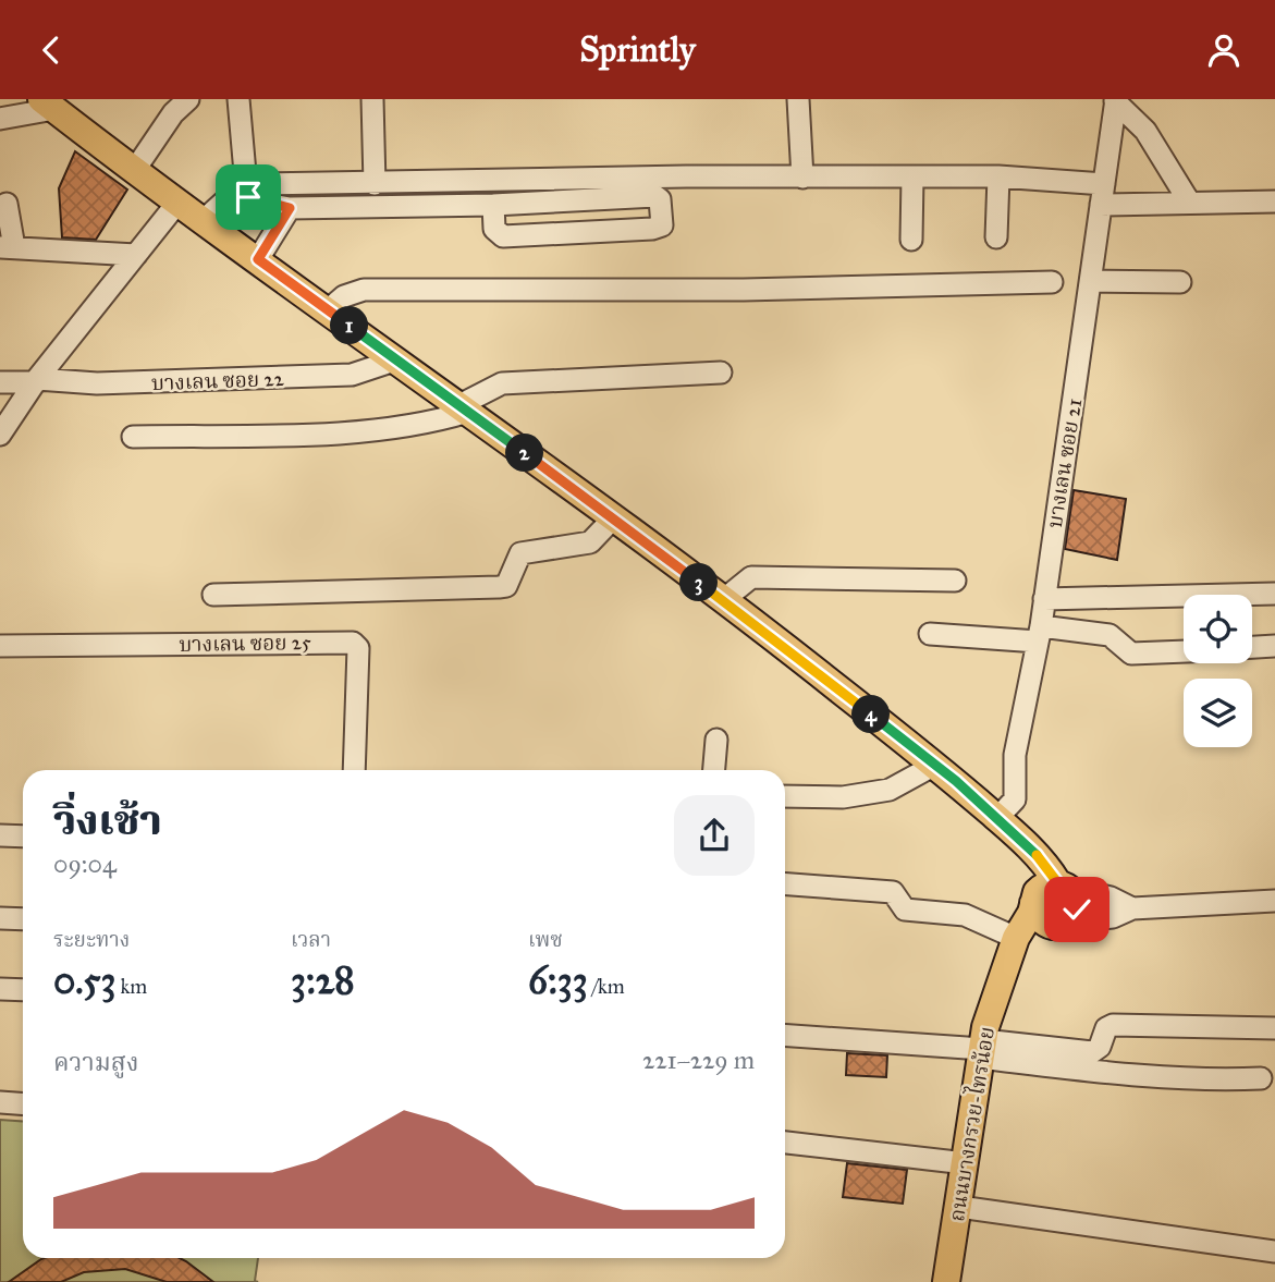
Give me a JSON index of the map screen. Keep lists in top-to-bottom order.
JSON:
{
  "streets": {
    "main road": ["ถนนบางกรวย-ไทรน้อย"],
    "street": ["บางเลน ซอย 22", "บางเลน ซอย 21", "บางเลน ซอย 25"]
  },
  "page": {
    "header": "Sprintly",
    "pins": [
      "1",
      "2",
      "3",
      "4"
    ],
    "heading": ["วิ่งเช้า", "09:04"],
    "stats": [
      ["ระยะทาง", "0.53 km"],
      ["เวลา", "3:28"],
      ["เพซ", "6:33 /km"]
    ],
    "chart": ["ความสูง", "221–229 m"]
  }
}
